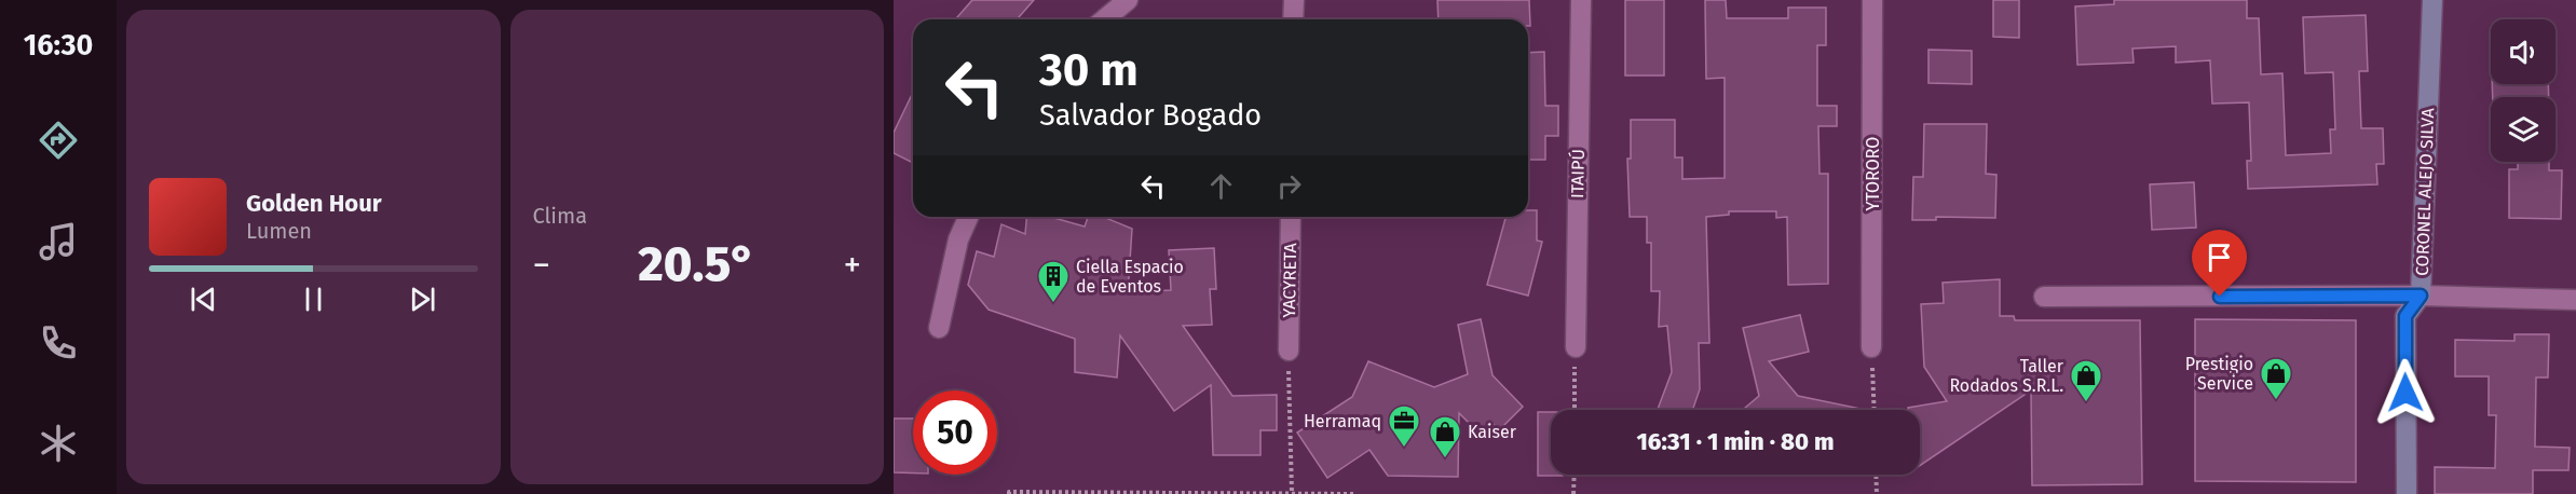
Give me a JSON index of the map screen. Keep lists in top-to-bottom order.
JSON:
{
  "streets": {
    "main road": ["CORONEL ALEJO SILVA"],
    "street": ["ITAIPÚ", "YTORORO", "YACYRETA"]
  },
  "places": {
    "building": ["Ciella Espacio de Eventos"],
    "shop": ["Prestigio Service", "Taller Rodados S.R.L.", "Kaiser"],
    "office": ["Herramaq"]
  },
  "page": {
    "tabs": "16:30",
    "tile": "Clima",
    "turn": ["30 m", "Salvador Bogado"],
    "song": ["Golden Hour", "Lumen"],
    "heat": ["−", "20.5°", "+"],
    "limit": "50",
    "trip": "16:31 · 1 min · 80 m"
  }
}
